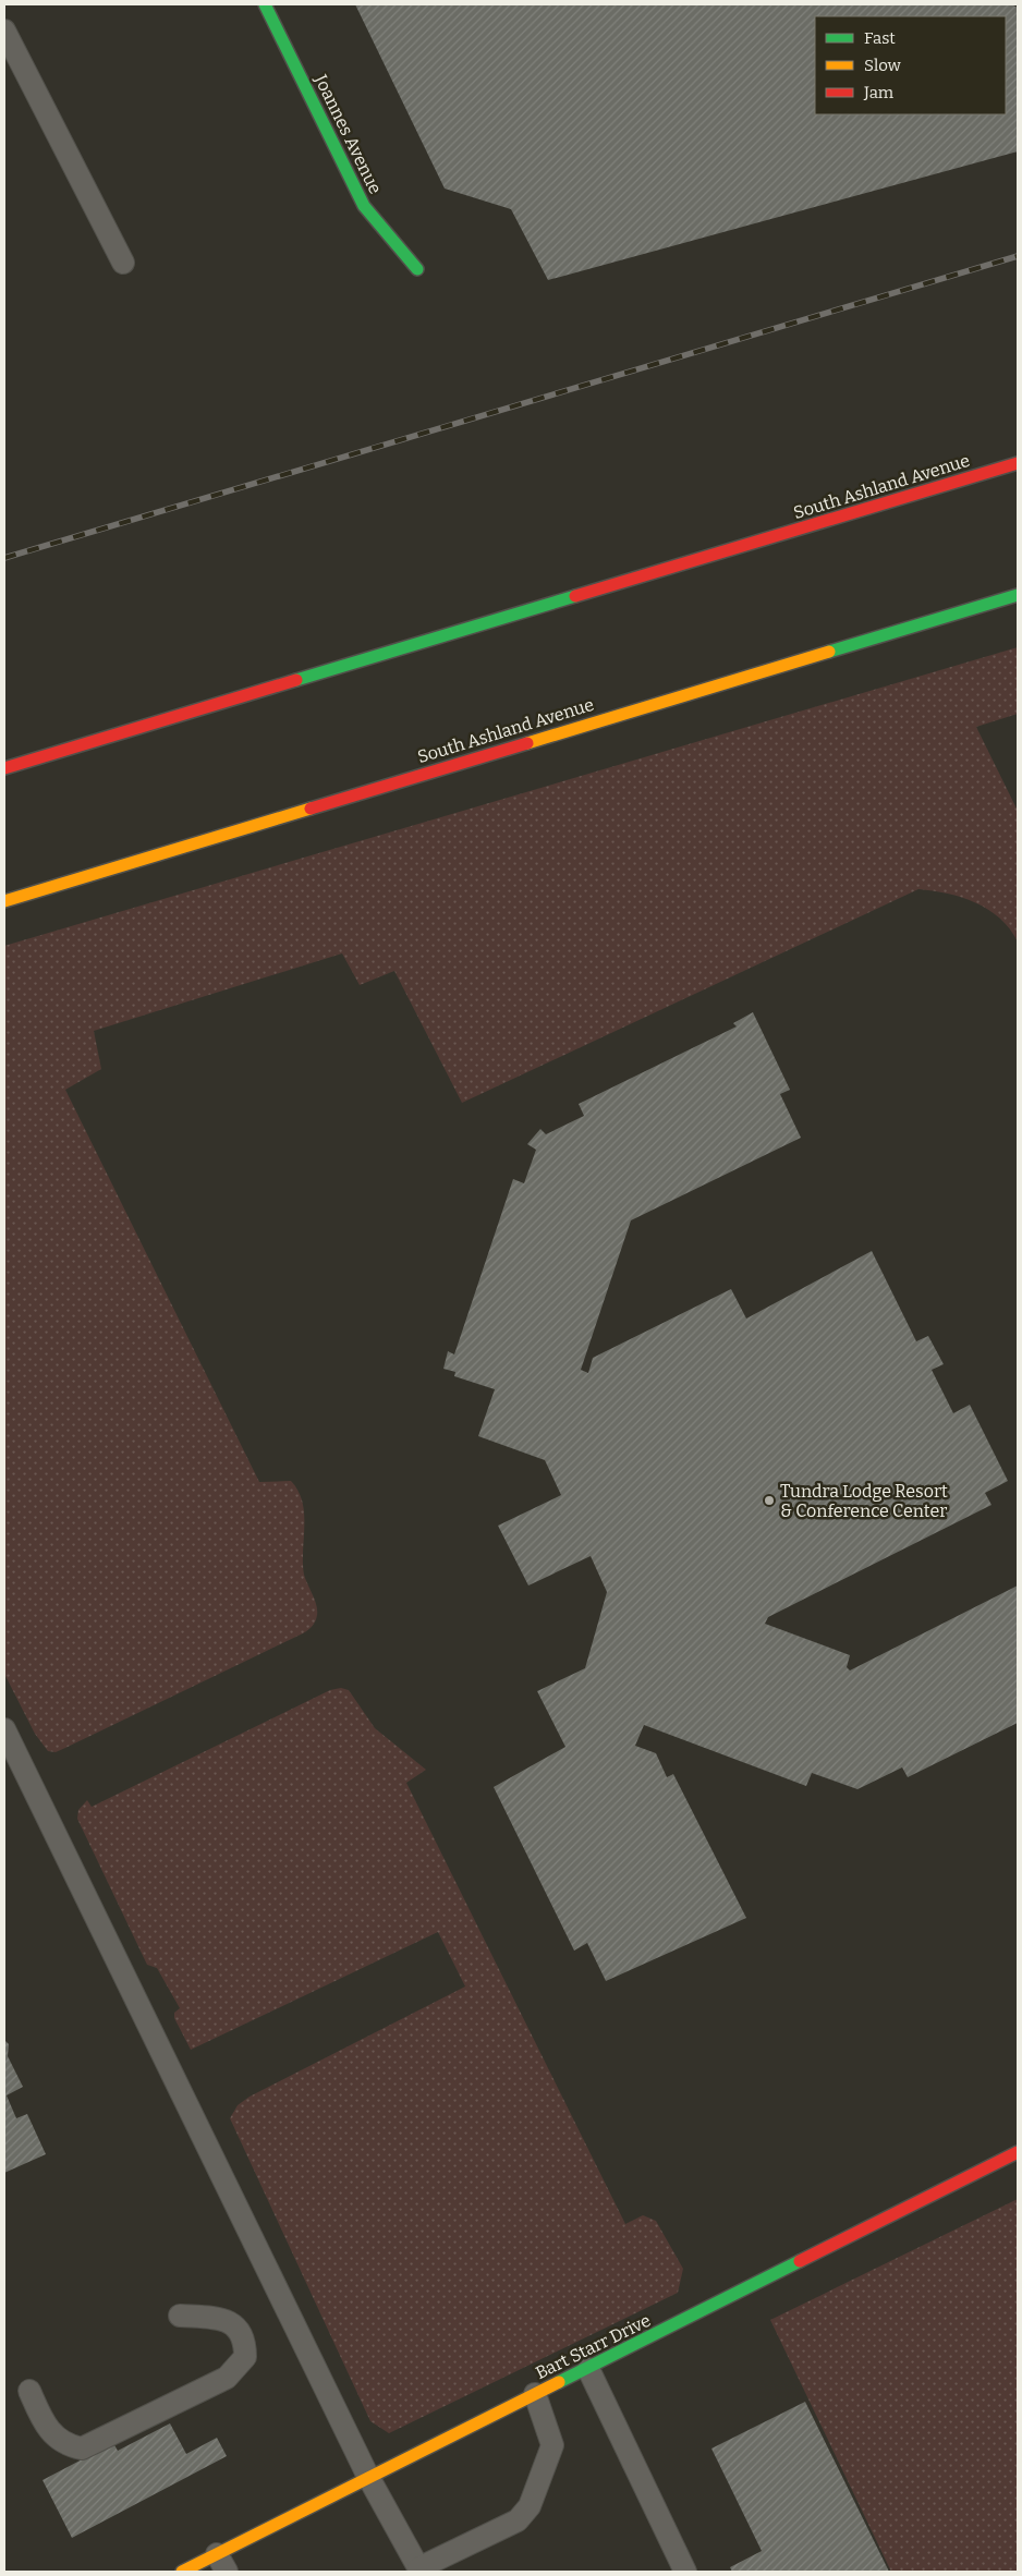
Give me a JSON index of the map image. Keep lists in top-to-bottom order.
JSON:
{
  "streets": {
    "main road": ["Joannes Avenue", "South Ashland Avenue", "Bart Starr Drive"]
  },
  "places": ["Tundra Lodge Resort & Conference Center"],
  "legend": ["Fast", "Slow", "Jam"]
}
